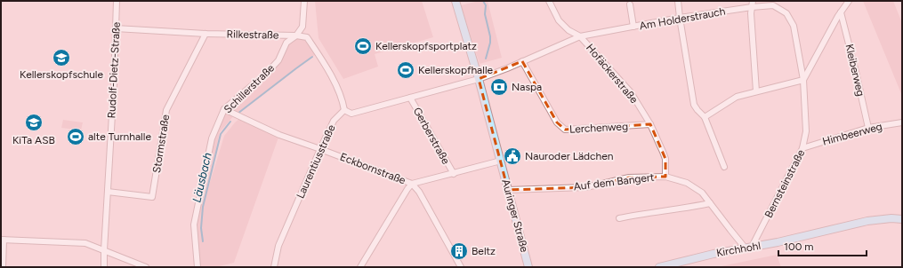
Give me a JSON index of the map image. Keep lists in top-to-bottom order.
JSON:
{
  "streets": {
    "street": [
      "Am Holderstrauch",
      "Rilkestraße",
      "Rudolf-Dietz-Straße",
      "Kleiberweg",
      "Hofäckerstraße",
      "Schillerstraße",
      "Lerchenweg",
      "Himbeerweg",
      "Gerberstraße",
      "Stormstraße",
      "Laurentiusstraße",
      "Eckbornstraße",
      "Auf dem Bangert",
      "Bernsteinstraße",
      "Auringer Straße",
      "Kirchhohl"
    ]
  },
  "crossings": [
    ["Am Holderstrauch", "Hofäckerstraße"],
    ["Am Holderstrauch", "Lerchenweg"],
    ["Am Holderstrauch", "Bernsteinstraße"],
    ["Am Holderstrauch", "Auringer Straße"],
    ["Rilkestraße", "Rudolf-Dietz-Straße"],
    ["Rilkestraße", "Schillerstraße"],
    ["Rilkestraße", "Stormstraße"],
    ["Rilkestraße", "Laurentiusstraße"],
    ["Rudolf-Dietz-Straße", "Stormstraße"],
    ["Kleiberweg", "Himbeerweg"],
    ["Hofäckerstraße", "Lerchenweg"],
    ["Hofäckerstraße", "Auf dem Bangert"],
    ["Schillerstraße", "Eckbornstraße"],
    ["Himbeerweg", "Bernsteinstraße"],
    ["Laurentiusstraße", "Eckbornstraße"],
    ["Auf dem Bangert", "Bernsteinstraße"],
    ["Auf dem Bangert", "Auringer Straße"],
    ["Auf dem Bangert", "Kirchhohl"],
    ["Bernsteinstraße", "Kirchhohl"]
  ],
  "water": ["Läusbach"],
  "places": {
    "sports": ["Kellerskopfsportplatz", "Kellerskopfhalle", "alte Turnhalle"],
    "school or university": ["Kellerskopfschule", "KiTa ASB"],
    "bank": ["Naspa"],
    "public building": ["Nauroder Lädchen"],
    "building": ["Beltz"]
  },
  "scale_bar": "100 m"
}
